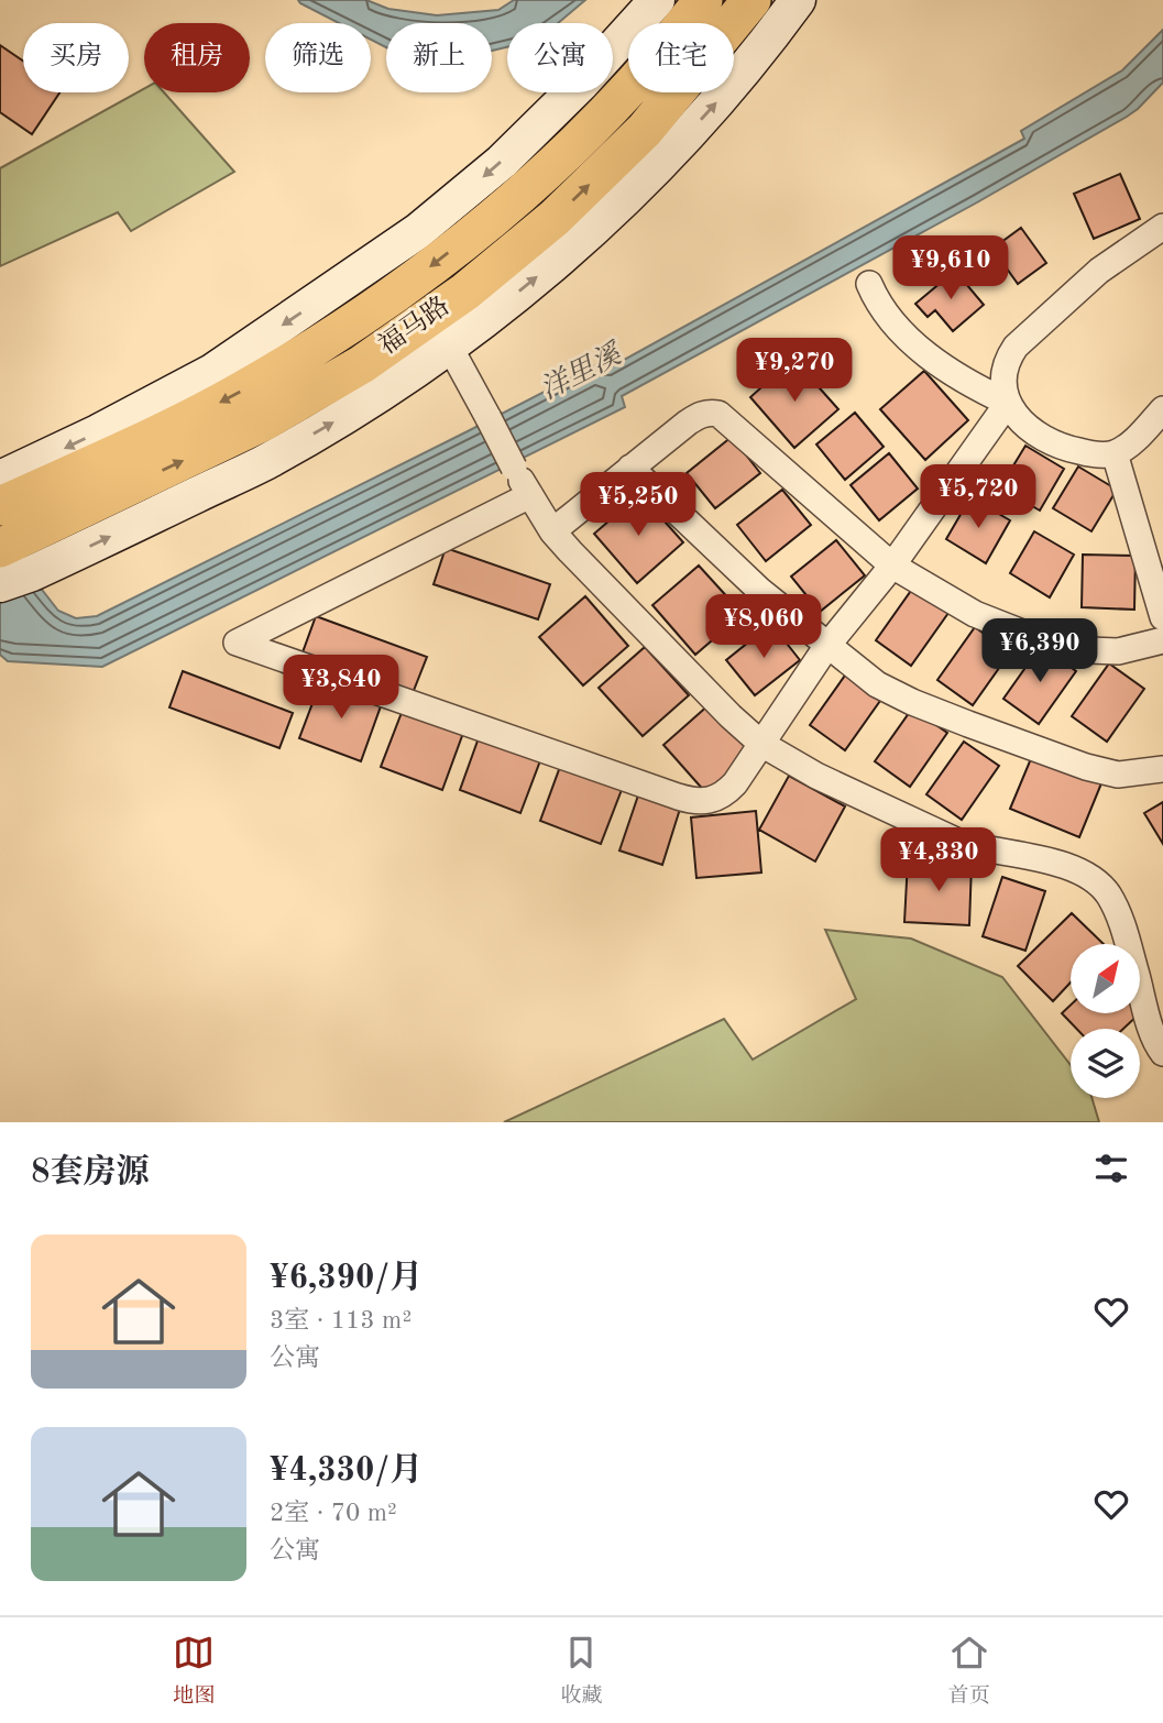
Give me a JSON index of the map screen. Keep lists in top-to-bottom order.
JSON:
{
  "streets": {
    "main road": ["福马路"]
  },
  "water": ["洋里溪"],
  "north": "top right",
  "page": {
    "chip": [
      "买房",
      "租房",
      "筛选",
      "新上",
      "公寓",
      "住宅"
    ],
    "price": [
      "¥9,610",
      "¥9,270",
      "¥5,720",
      "¥5,250",
      "¥8,060",
      "¥6,390",
      "¥3,840",
      "¥4,330"
    ],
    "heading": "8套房源",
    "list": [
      {
        "name": "¥6,390/月",
        "note": "3室 · 113 m² · 公寓"
      },
      {
        "name": "¥4,330/月",
        "note": "2室 · 70 m² · 公寓"
      }
    ],
    "tabs": ["地图", "收藏", "首页"]
  }
}
